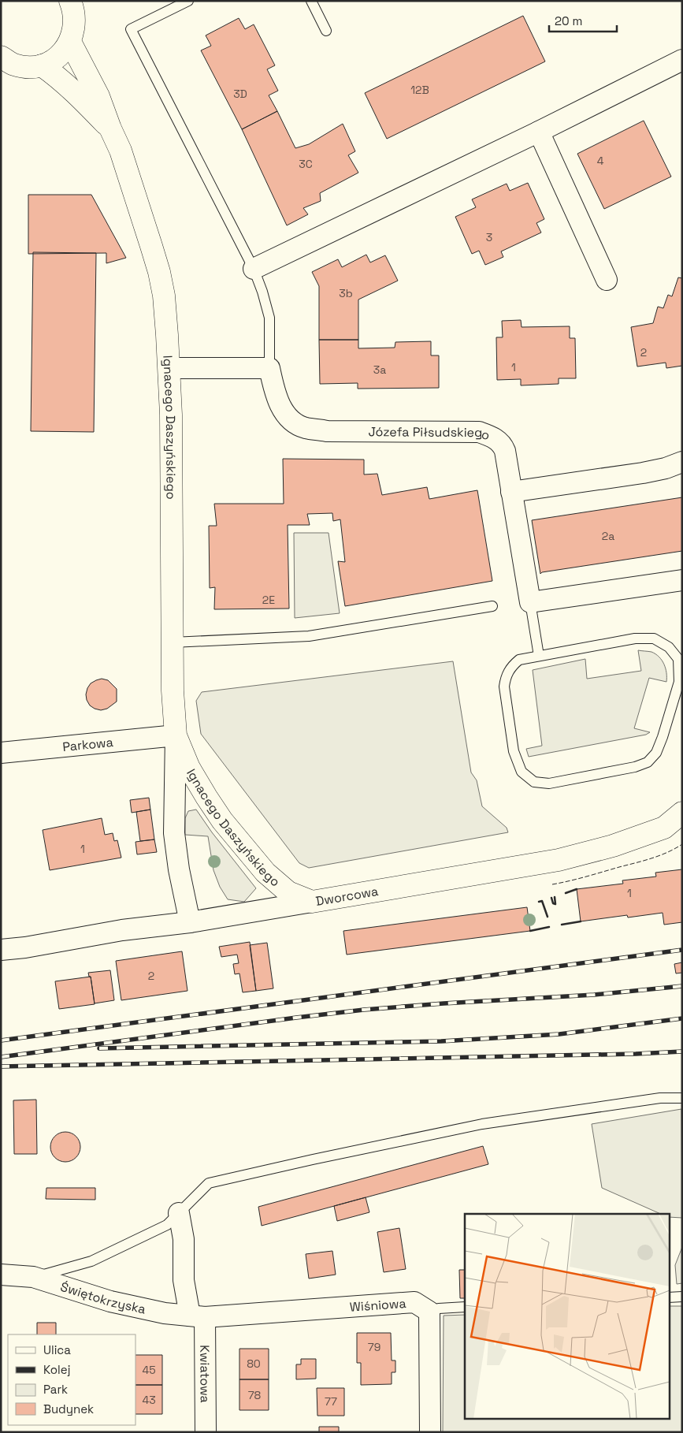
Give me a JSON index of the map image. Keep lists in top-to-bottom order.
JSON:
{
  "streets": {
    "street": [
      "Ignacego Daszyńskiego",
      "Józefa Piłsudskiego",
      "Parkowa",
      "Dworcowa",
      "Świętokrzyska",
      "Wiśniowa",
      "Kwiatowa"
    ]
  },
  "crossings": [
    ["Ignacego Daszyńskiego", "Parkowa"],
    ["Ignacego Daszyńskiego", "Dworcowa"],
    ["Świętokrzyska", "Wiśniowa"],
    ["Świętokrzyska", "Kwiatowa"],
    ["Wiśniowa", "Kwiatowa"]
  ],
  "house_numbers": [
    "12B",
    "3D",
    "4",
    "3C",
    "3",
    "3b",
    "2",
    "1",
    "3a",
    "2a",
    "2E",
    "1",
    "1",
    "2",
    "79",
    "80",
    "45",
    "78",
    "43",
    "77"
  ],
  "legend": [
    "Ulica",
    "Kolej",
    "Park",
    "Budynek"
  ],
  "scale_bar": "20 m"
}
